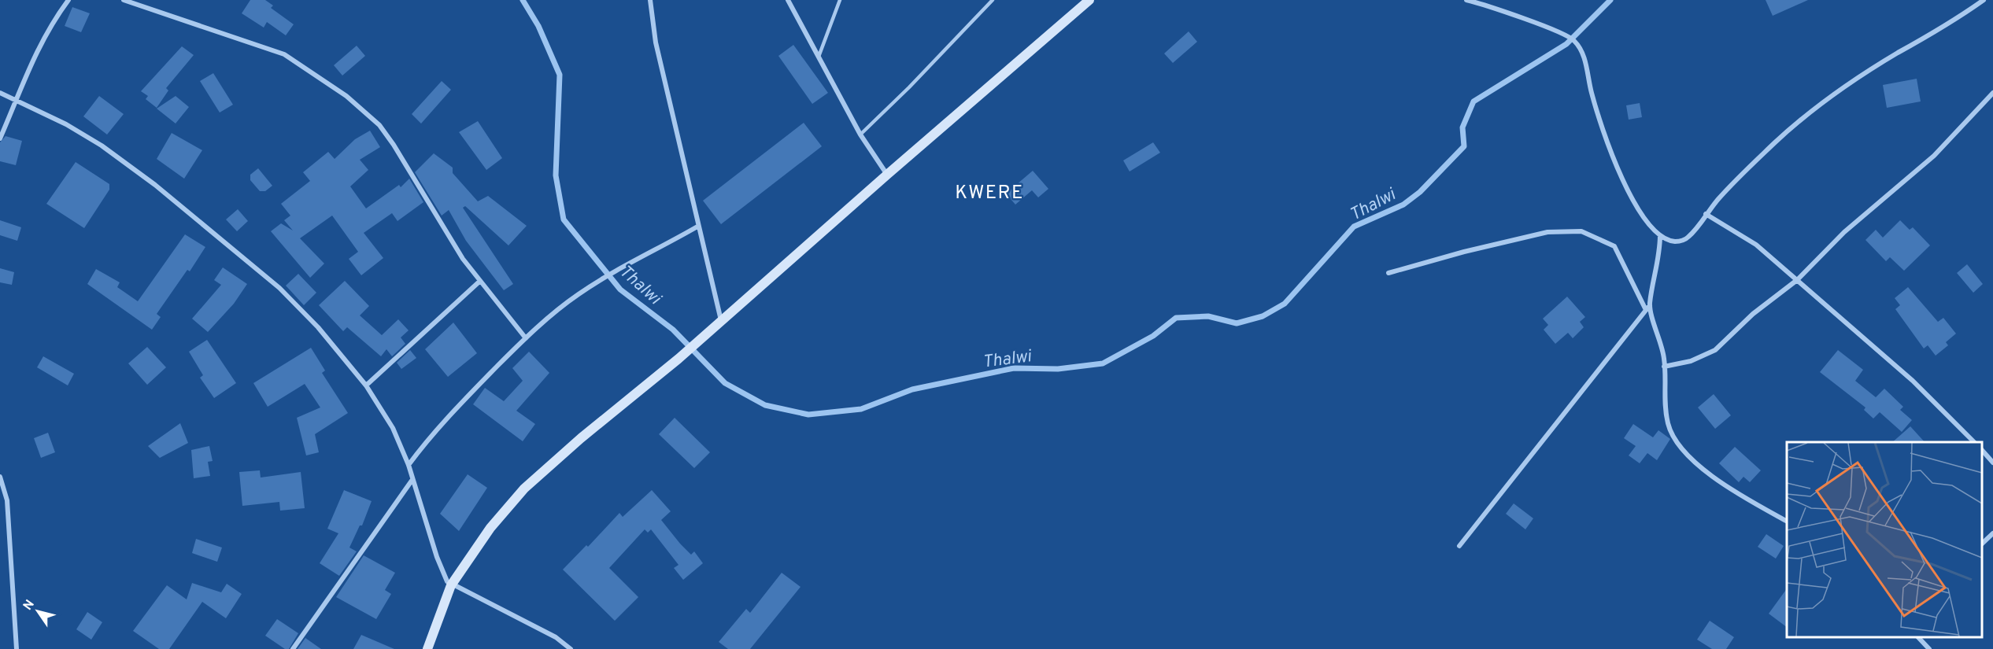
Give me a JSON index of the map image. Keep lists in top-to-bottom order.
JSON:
{
  "districts": ["KWERE"],
  "water": ["Thalwi"],
  "north": "top left"
}
